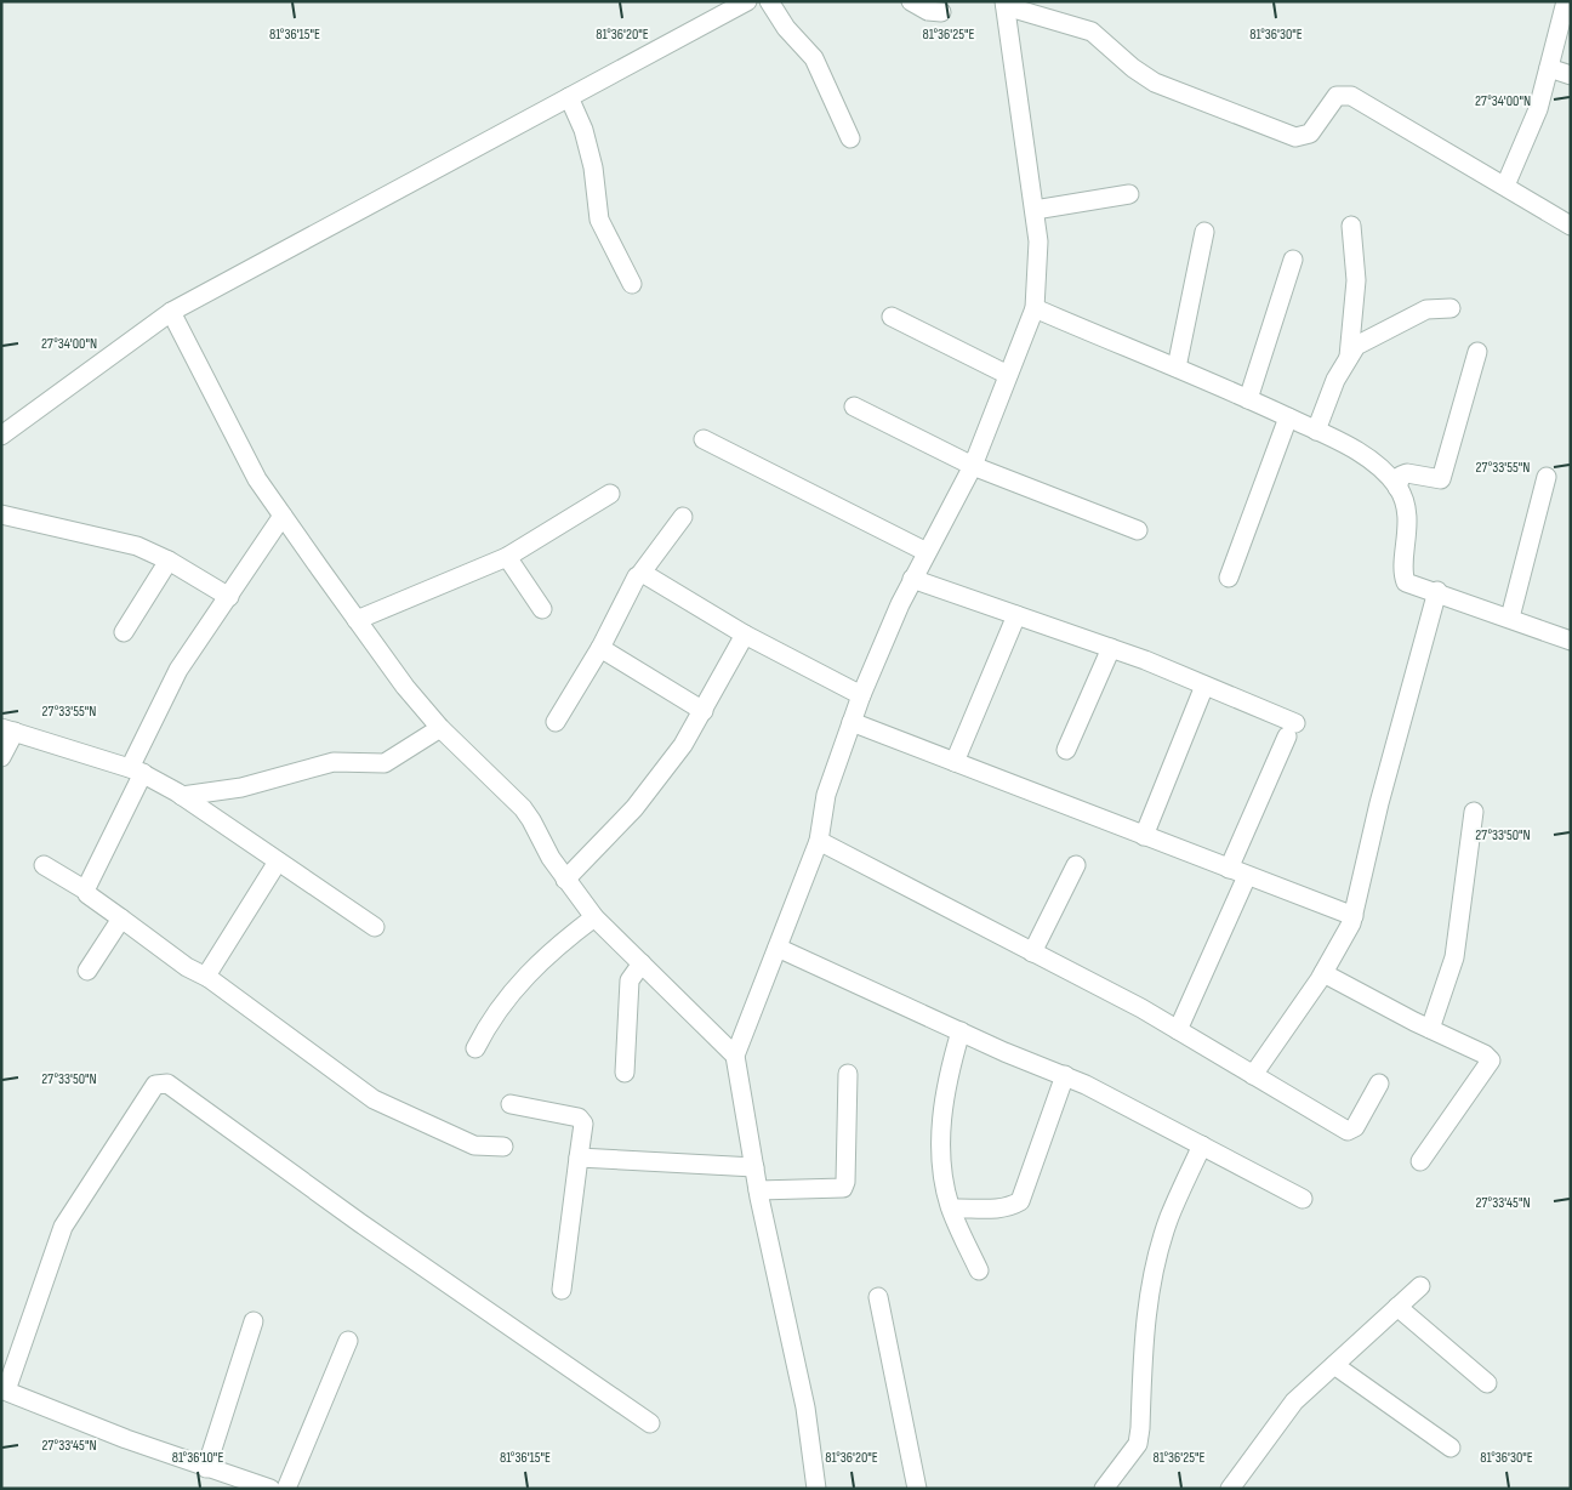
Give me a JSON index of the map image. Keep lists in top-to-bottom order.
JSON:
{
  "coordinates": [
    "81°36'15\"E",
    "81°36'20\"E",
    "81°36'25\"E",
    "81°36'30\"E",
    "27°34'00\"N",
    "27°33'55\"N",
    "27°33'50\"N",
    "27°33'45\"N",
    "81°36'10\"E"
  ]
}
